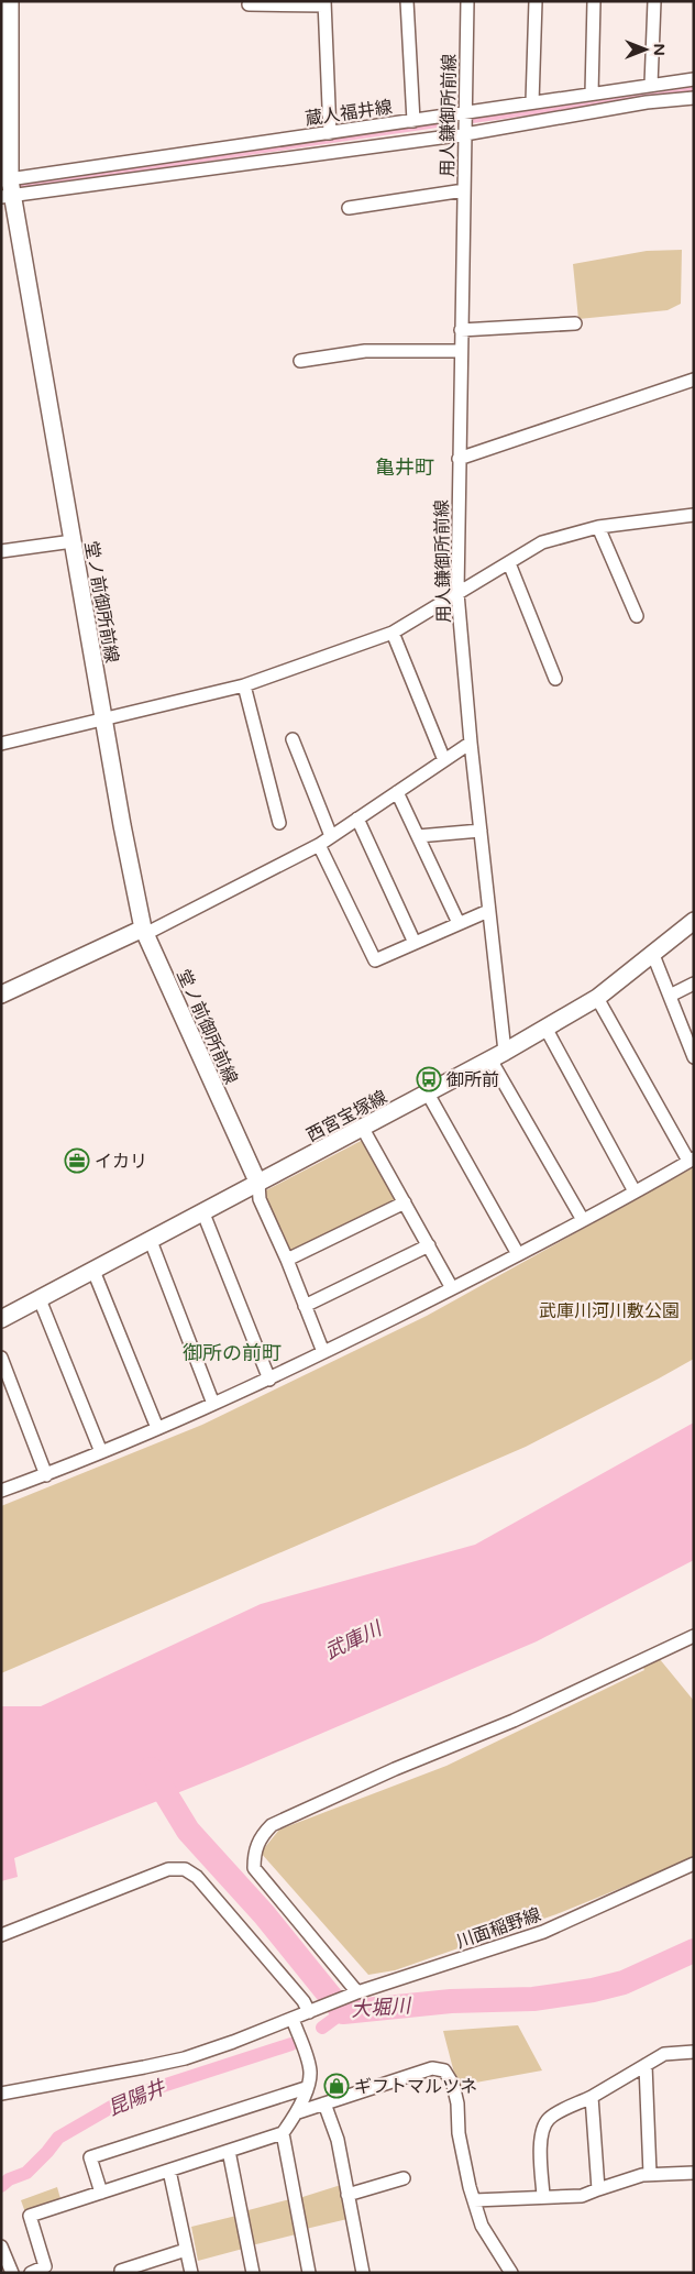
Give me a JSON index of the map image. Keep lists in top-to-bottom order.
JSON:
{
  "streets": {
    "street": [
      "蔵人福井線",
      "用人鎌御所前線",
      "堂ノ前御所前線",
      "西宮宝塚線",
      "川面稲野線"
    ]
  },
  "crossings": [
    ["蔵人福井線", "用人鎌御所前線"],
    ["蔵人福井線", "堂ノ前御所前線"],
    ["用人鎌御所前線", "西宮宝塚線"],
    ["堂ノ前御所前線", "西宮宝塚線"]
  ],
  "districts": ["亀井町", "御所の前町"],
  "water": ["武庫川", "大堀川", "昆陽井"],
  "parks": ["武庫川河川敷公園"],
  "places": {
    "bus stop": ["御所前"],
    "office": ["イカリ"],
    "shop": ["ギフトマルツネ"]
  },
  "north": "right"
}
